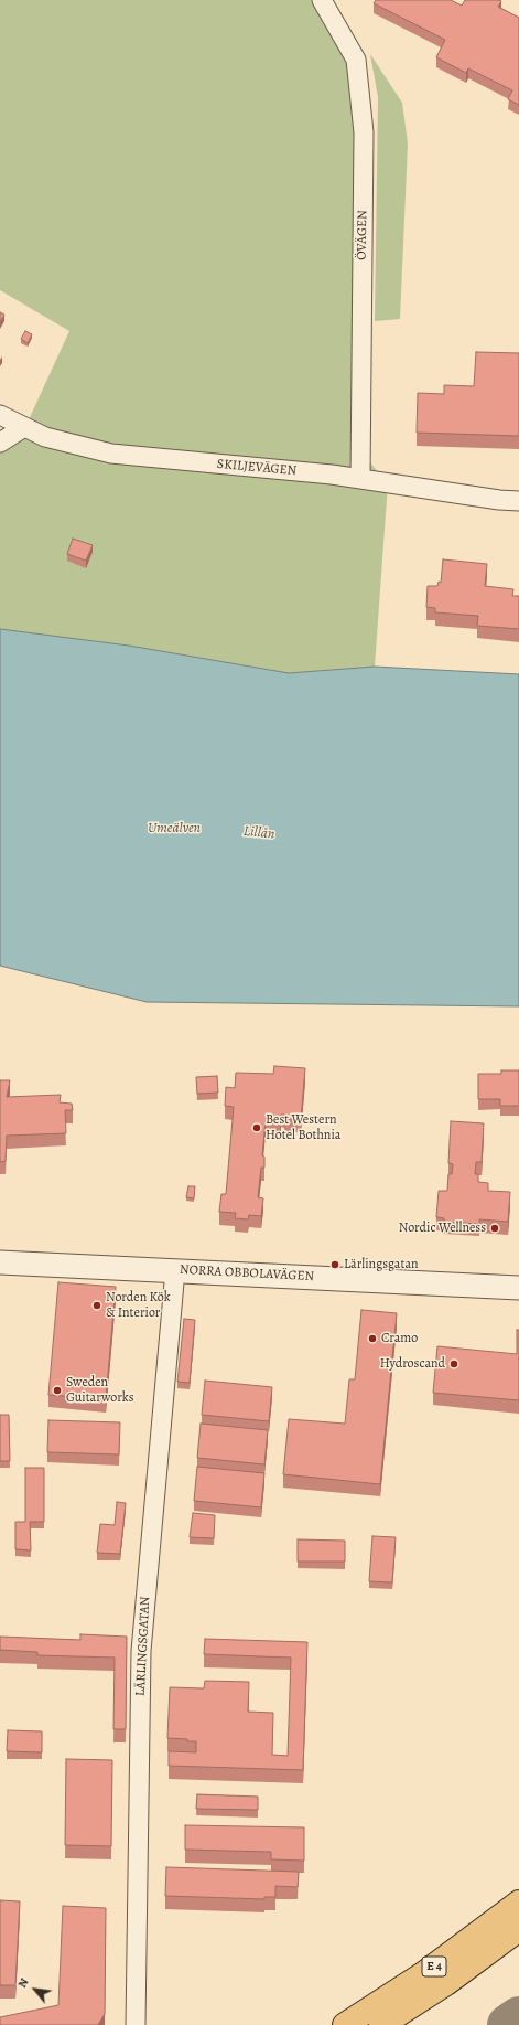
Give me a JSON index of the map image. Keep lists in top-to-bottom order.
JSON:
{
  "streets": {
    "highway": ["E 4"],
    "street": [
      "ÖVÄGEN",
      "SKILJEVÄGEN",
      "NORRA OBBOLAVÄGEN",
      "LÄRLINGSGATAN"
    ]
  },
  "crossings": [
    ["ÖVÄGEN", "SKILJEVÄGEN"],
    ["NORRA OBBOLAVÄGEN", "LÄRLINGSGATAN"]
  ],
  "water": ["Umeälven", "Lillån"],
  "places": [
    "Best Western Hotel Bothnia",
    "Nordic Wellness",
    "Lärlingsgatan",
    "Norden Kök & Interior",
    "Cramo",
    "Hydroscand",
    "Sweden Guitarworks"
  ],
  "north": "top left"
}
